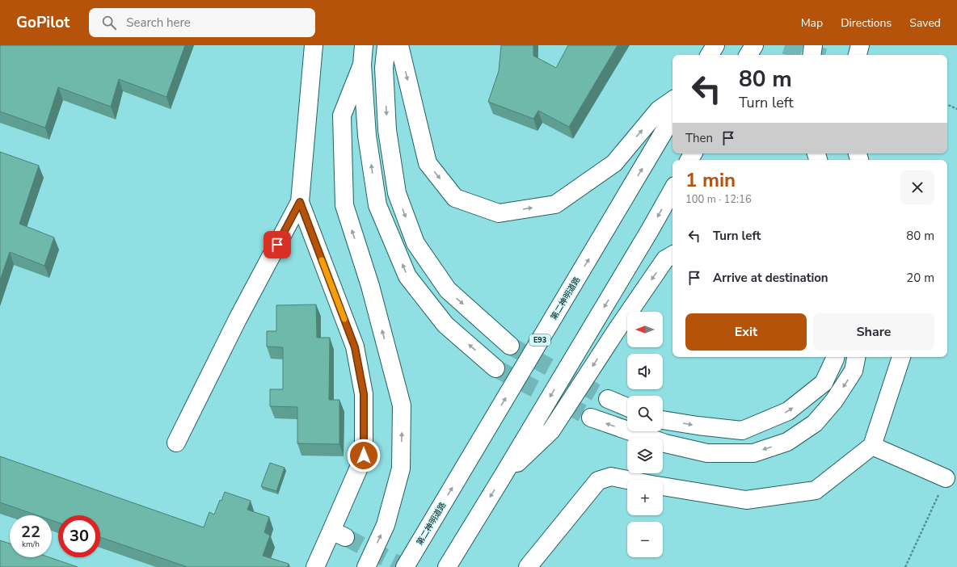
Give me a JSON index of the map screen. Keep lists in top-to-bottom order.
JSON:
{
  "streets": {
    "main road": ["第二神明道路", "E93"]
  },
  "north": "left",
  "page": {
    "header": "GoPilot",
    "search": "Search here",
    "nav": ["Map", "Directions", "Saved"],
    "turn": ["80 m", "Turn left"],
    "then": "Then",
    "heading": ["1 min", "100 m · 12:16"],
    "list": [
      {
        "name": "Turn left",
        "value": "80 m"
      },
      {
        "name": "Arrive at destination",
        "value": "20 m"
      }
    ],
    "buttons": ["Exit", "Share"],
    "map_buttons": ["+", "−"],
    "speed": "22 km/h",
    "limit": "30"
  }
}
